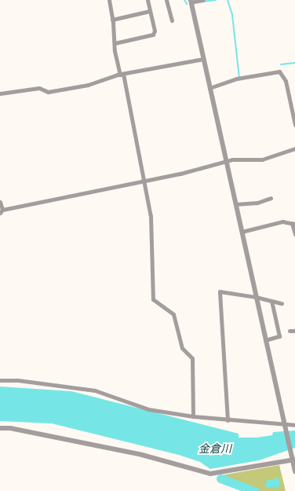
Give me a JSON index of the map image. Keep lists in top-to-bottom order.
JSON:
{
  "water": ["金倉川"]
}
